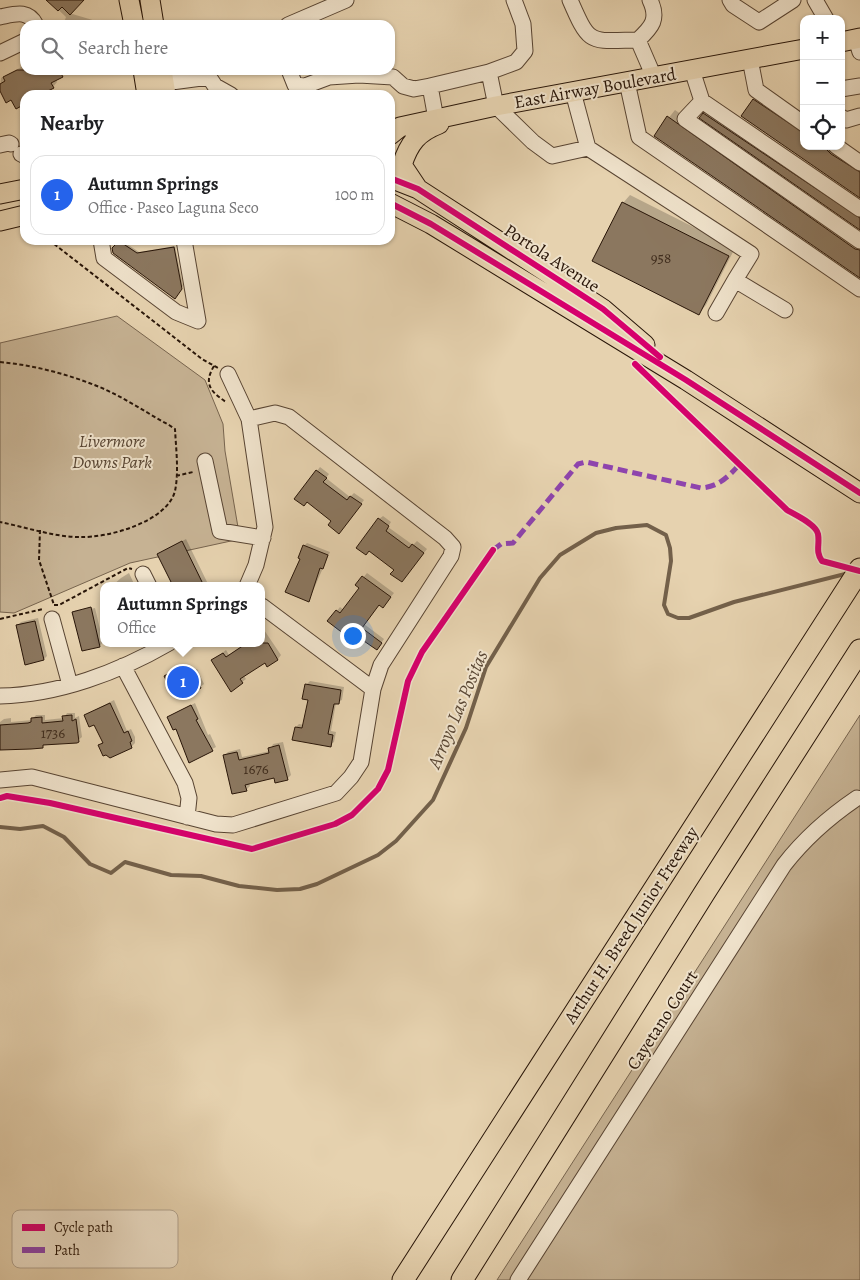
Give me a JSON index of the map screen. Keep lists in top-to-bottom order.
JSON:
{
  "streets": {
    "highway": ["Arthur H. Breed Junior Freeway"],
    "main road": ["East Airway Boulevard", "Portola Avenue"],
    "street": ["Cayetano Court"]
  },
  "water": ["Arroyo Las Positas"],
  "parks": ["Livermore Downs Park"],
  "house_numbers": ["958", "1736", "1676"],
  "legend": ["Cycle path", "Path"],
  "page": {
    "map_buttons": ["+", "−"],
    "search": "Search here",
    "heading": "Nearby",
    "list": [
      {
        "mark": "1",
        "name": "Autumn Springs",
        "note": "Office · Paseo Laguna Seco",
        "value": "100 m"
      }
    ],
    "popup": ["Autumn Springs", "Office"],
    "pins": "1"
  }
}
